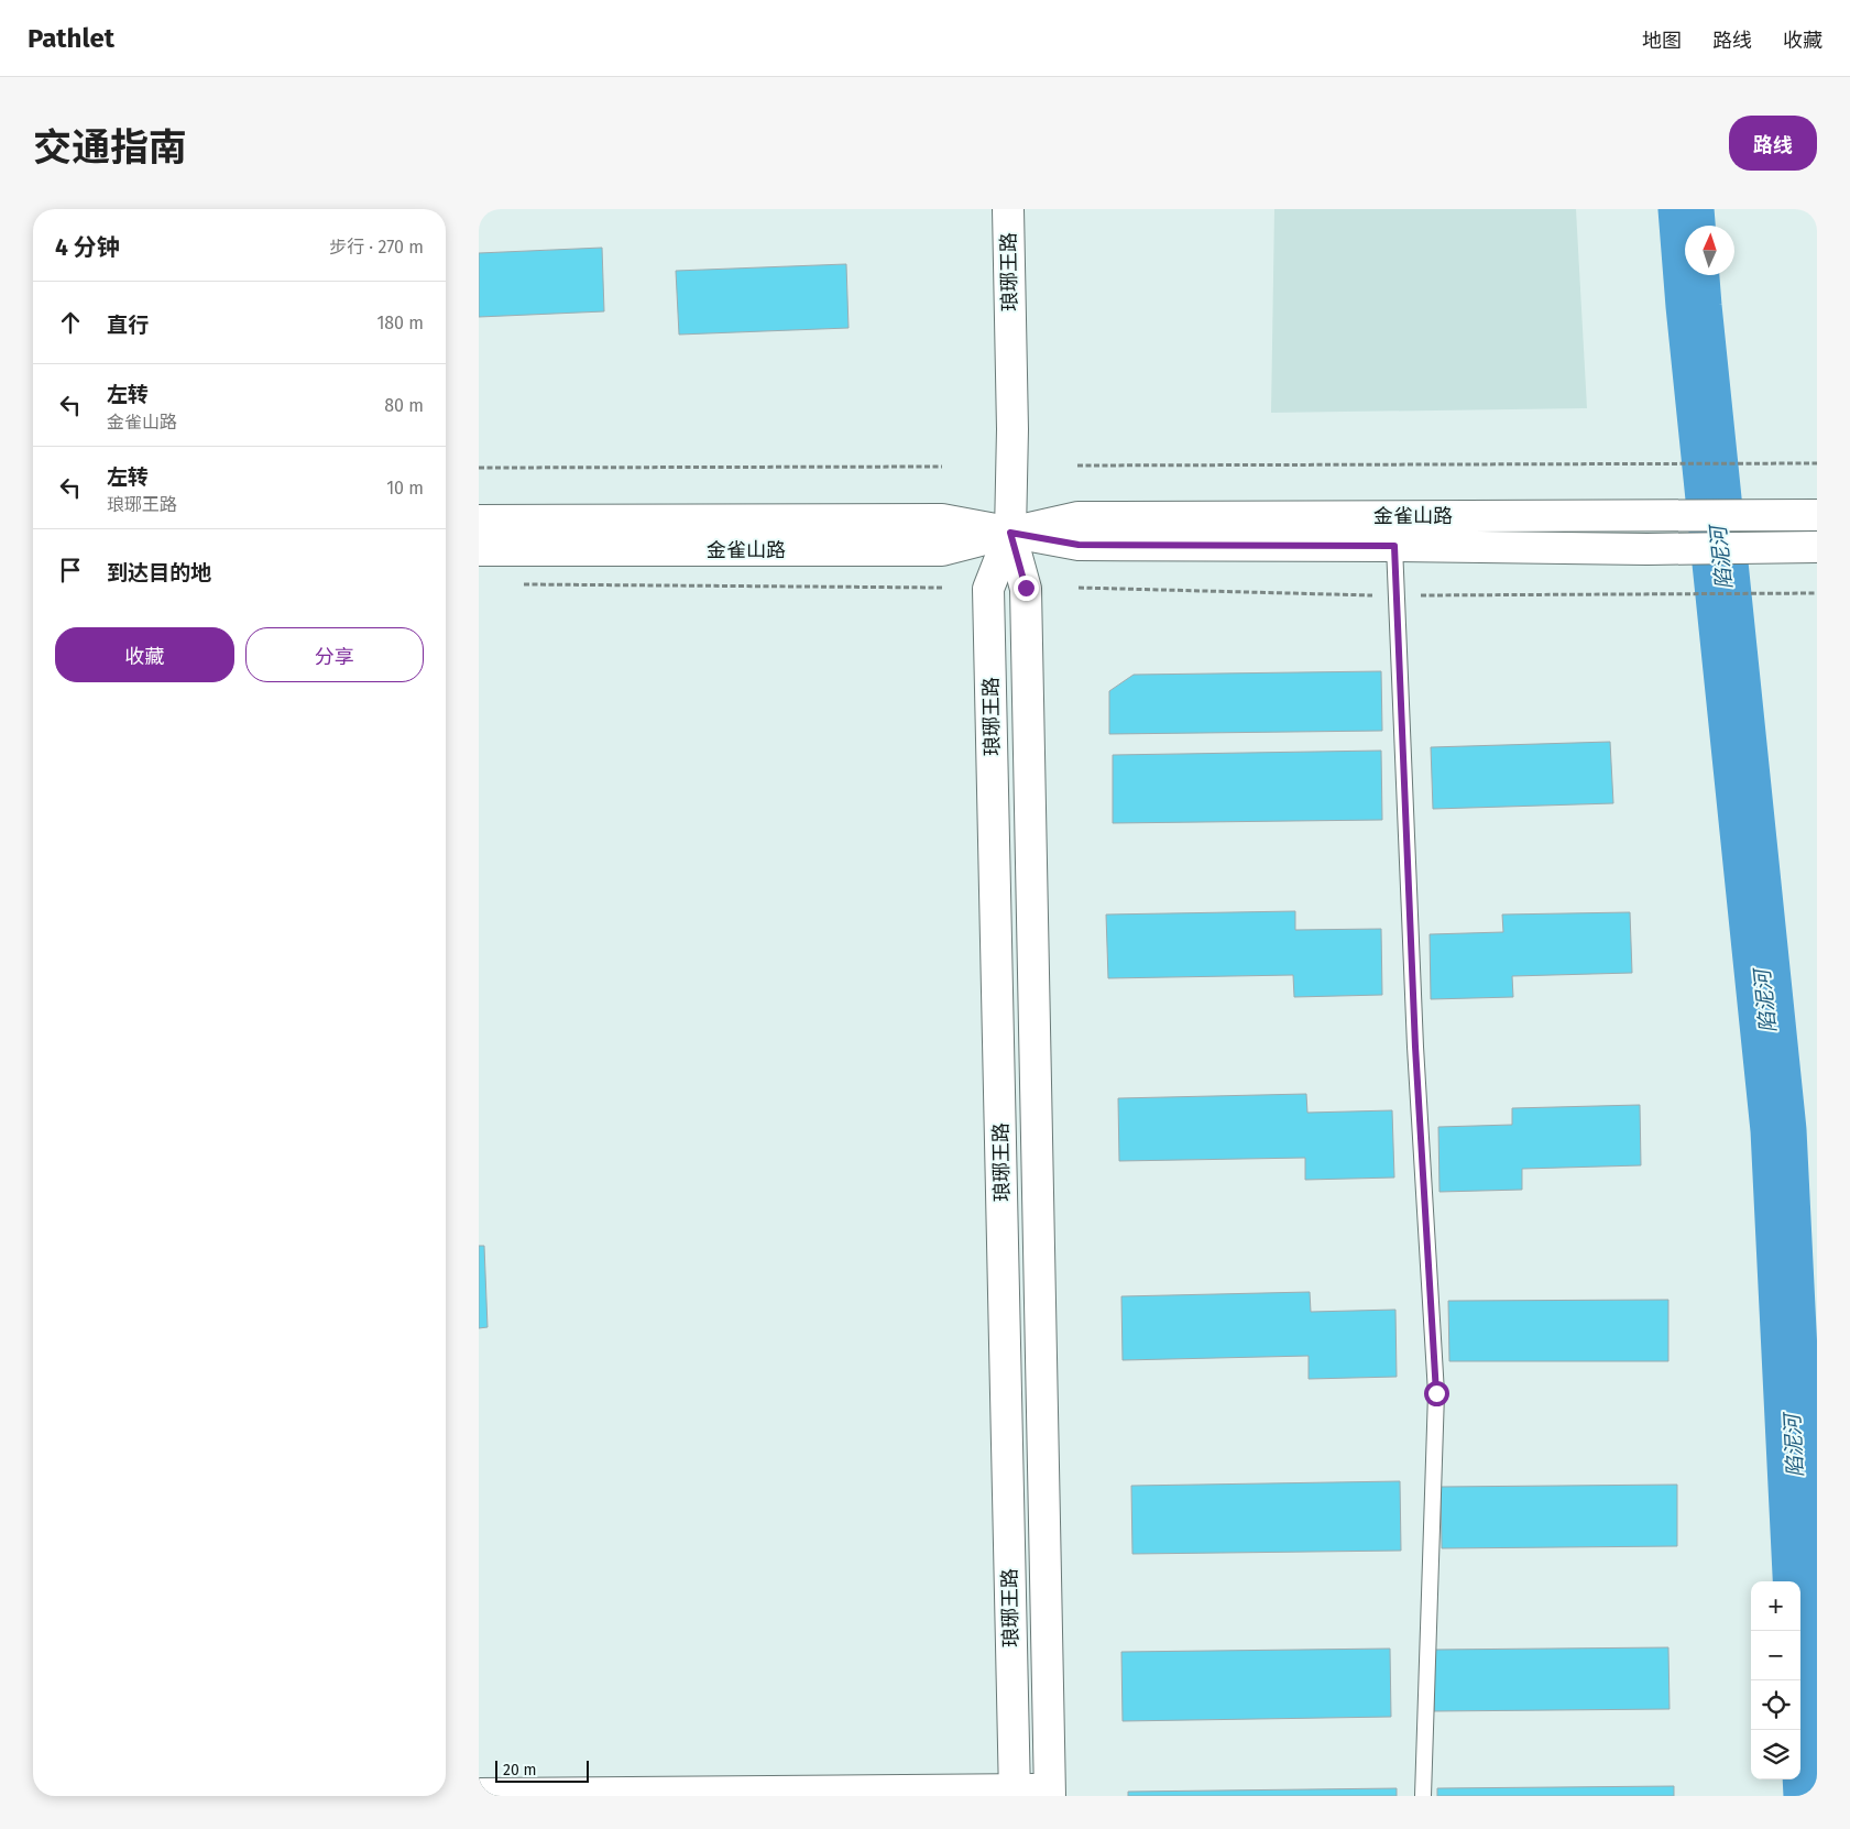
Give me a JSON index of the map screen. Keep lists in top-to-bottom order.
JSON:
{
  "streets": {
    "main road": ["琅琊王路", "金雀山路"]
  },
  "crossings": [
    ["琅琊王路", "金雀山路"]
  ],
  "water": ["陷泥河"],
  "scale_bar": "20 m",
  "north": "top",
  "page": {
    "header": "Pathlet",
    "nav": ["地图", "路线", "收藏"],
    "title": "交通指南",
    "buttons": [
      "路线",
      ["收藏", "分享"]
    ],
    "heading": ["4 分钟", "步行 · 270 m"],
    "list": [
      ["直行", "180 m"],
      ["左转", "金雀山路", "80 m"],
      ["左转", "琅琊王路", "10 m"],
      "到达目的地"
    ],
    "map_buttons": ["+", "−"],
    "scale": "20 m"
  }
}
